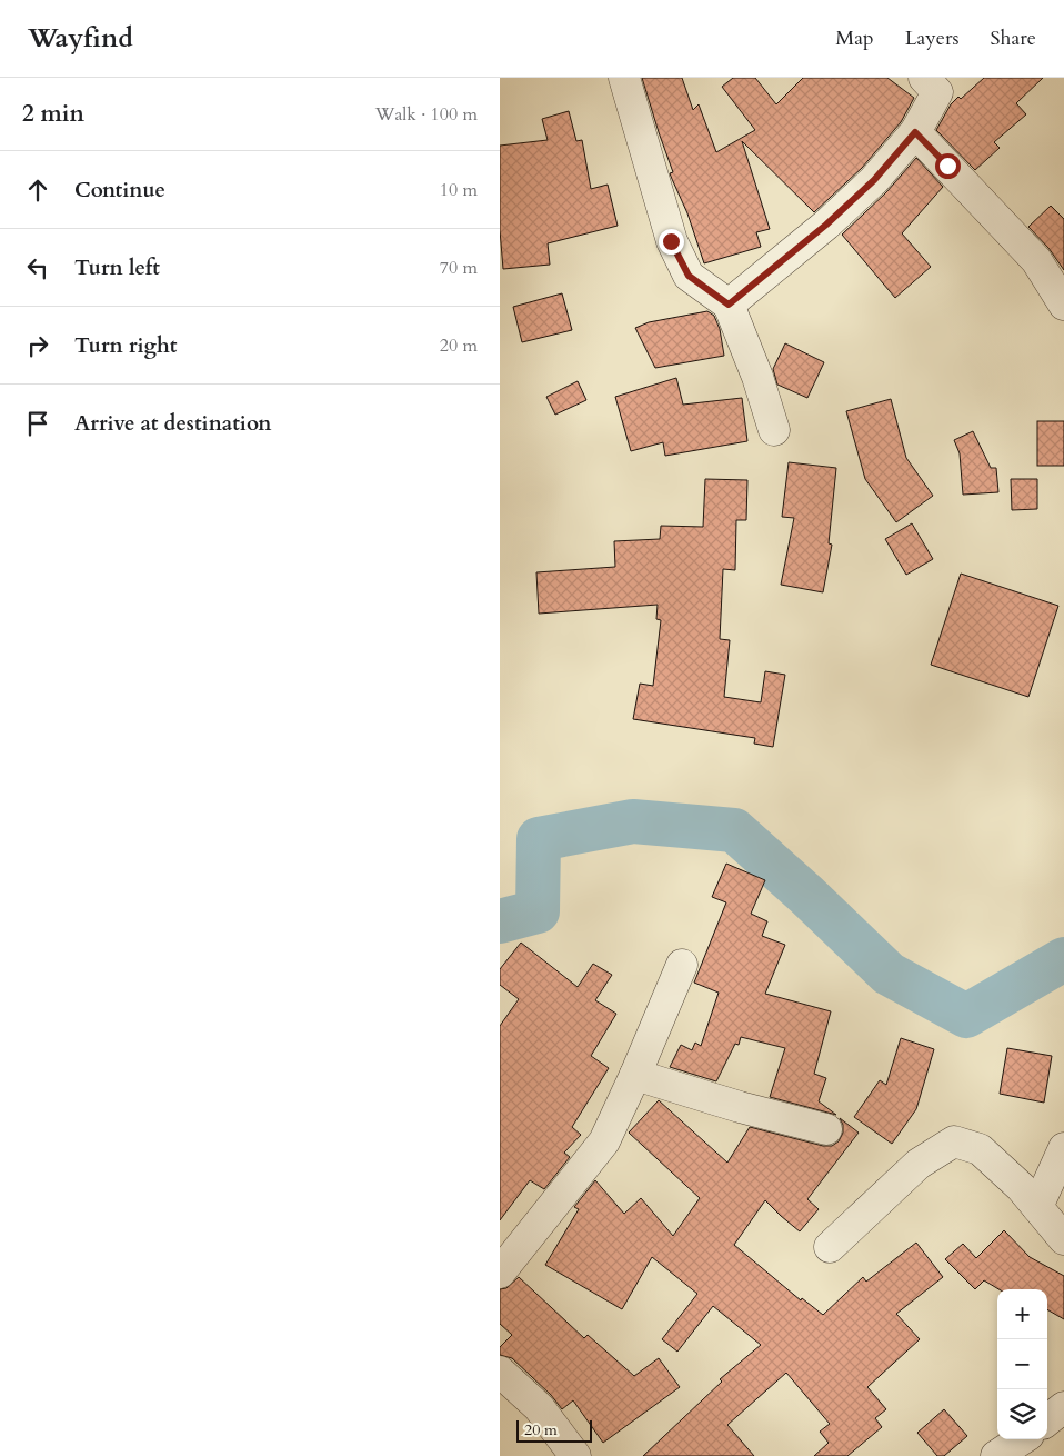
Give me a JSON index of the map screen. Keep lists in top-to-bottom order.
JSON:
{
  "scale_bar": "20 m",
  "page": {
    "header": "Wayfind",
    "nav": ["Map", "Layers", "Share"],
    "heading": ["2 min", "Walk · 100 m"],
    "list": [
      ["Continue", "10 m"],
      ["Turn left", "70 m"],
      ["Turn right", "20 m"],
      "Arrive at destination"
    ],
    "map_buttons": ["+", "−"],
    "scale": "20 m"
  }
}
